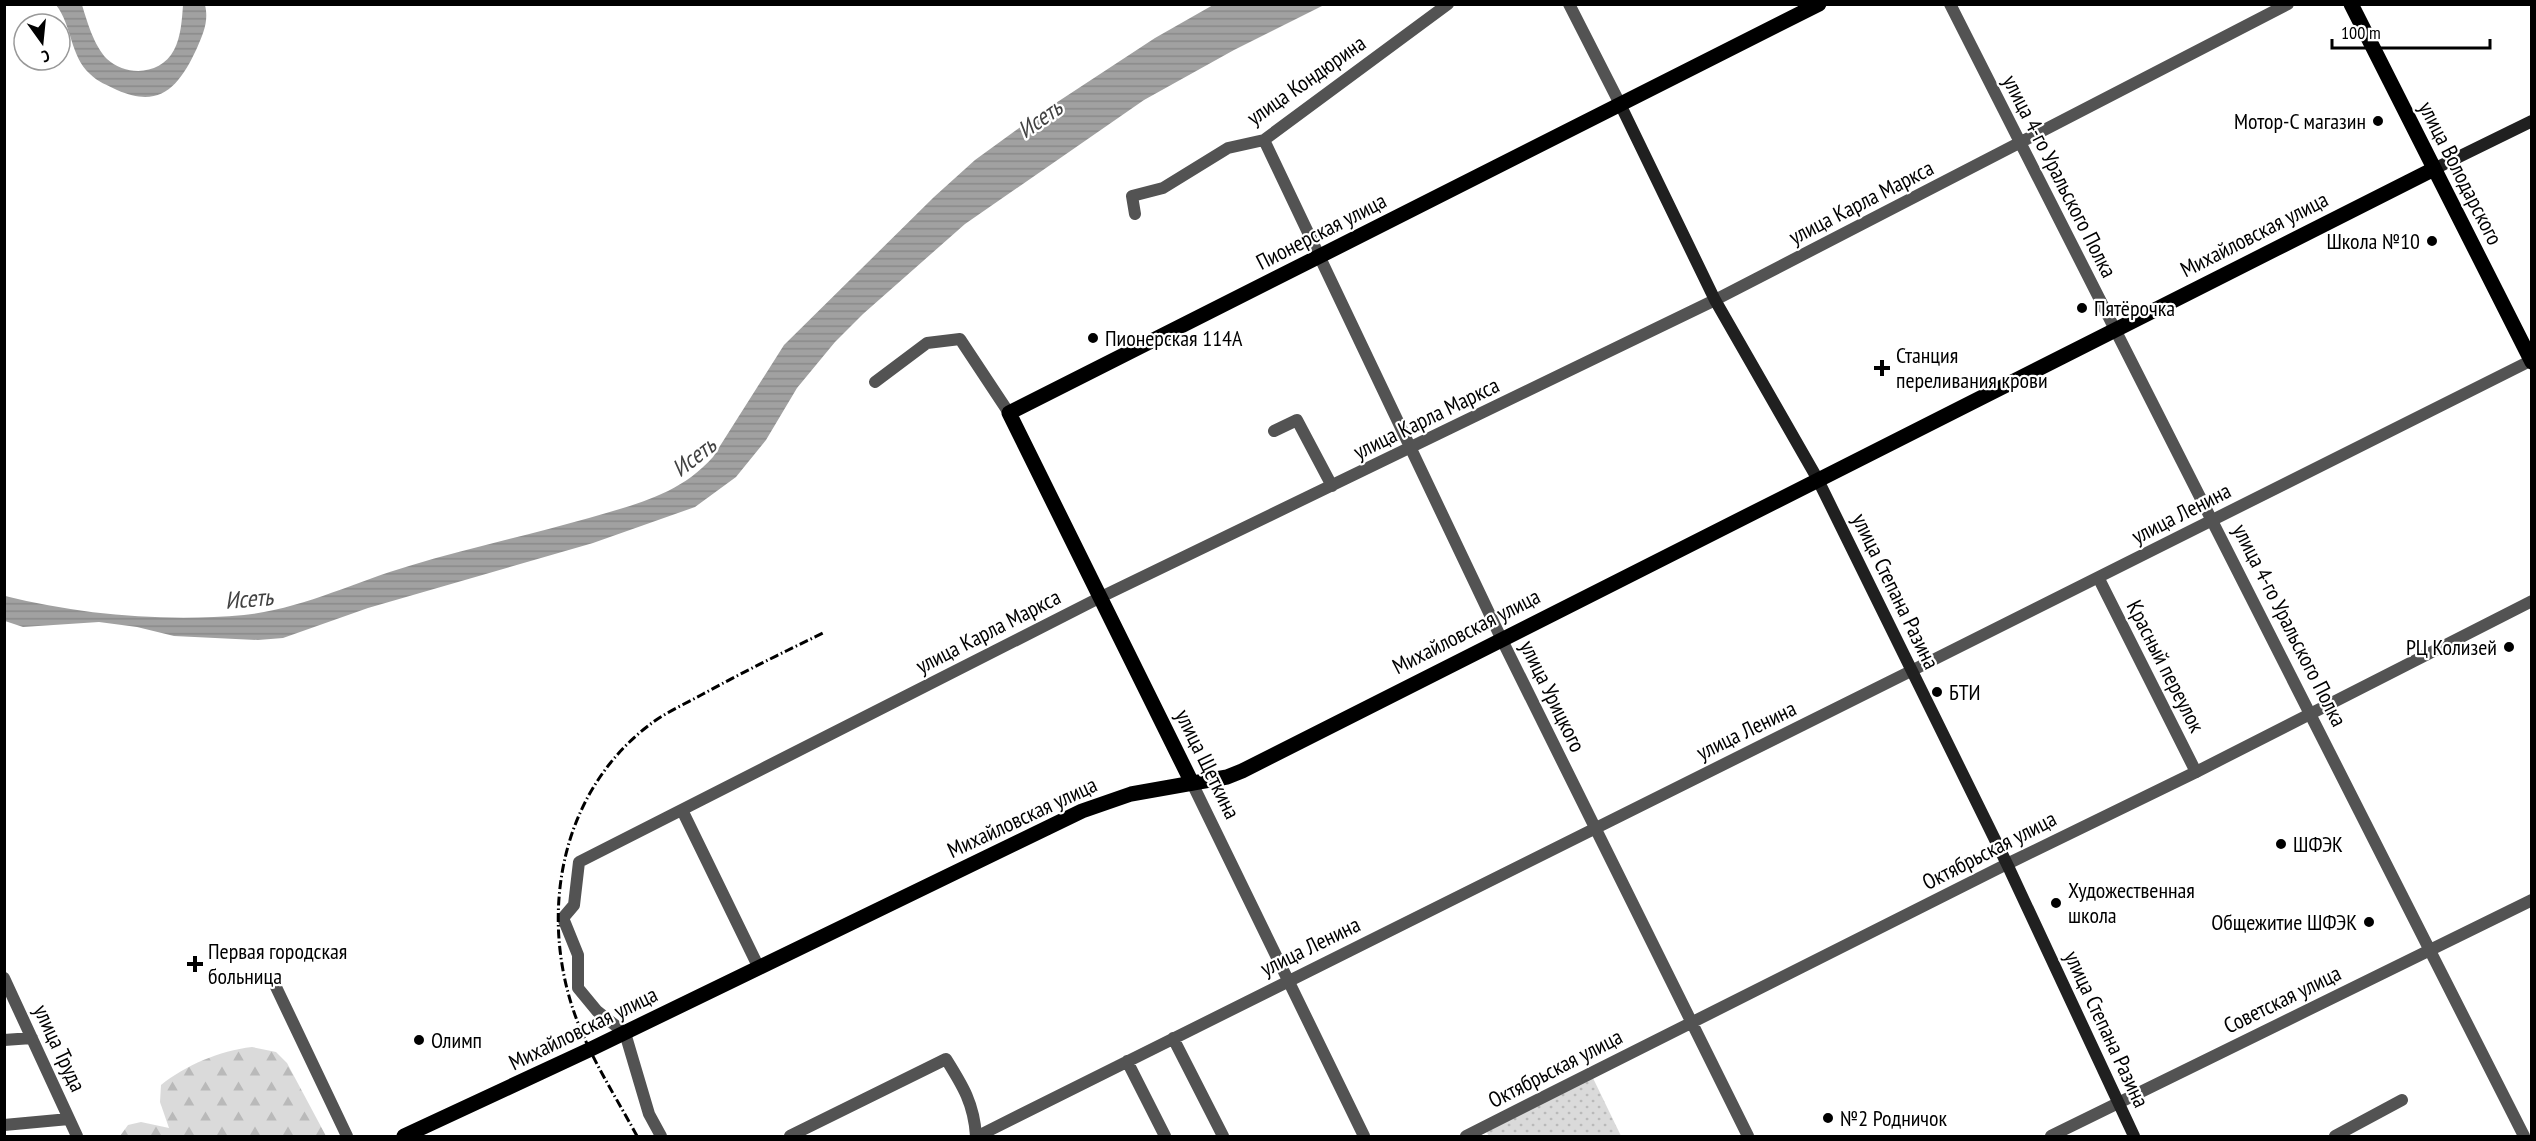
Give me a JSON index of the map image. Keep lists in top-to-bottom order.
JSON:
{
  "streets": {
    "main road": [
      "улица Володарского",
      "Пионерская улица",
      "Михайловская улица",
      "улица Степана Разина",
      "улица Щеткина"
    ],
    "street": [
      "улица Кондюрина",
      "улица 4-го Уральского Полка",
      "улица Карла Маркса",
      "улица Ленина",
      "Красный переулок",
      "улица Урицкого",
      "Октябрьская улица",
      "Советская улица",
      "улица Труда"
    ]
  },
  "crossings": [
    ["улица Кондюрина", "улица Урицкого"],
    ["улица Володарского", "Михайловская улица"],
    ["улица Володарского", "улица Ленина"],
    ["улица 4-го Уральского Полка", "улица Карла Маркса"],
    ["улица 4-го Уральского Полка", "Михайловская улица"],
    ["улица 4-го Уральского Полка", "улица Ленина"],
    ["улица 4-го Уральского Полка", "Октябрьская улица"],
    ["улица 4-го Уральского Полка", "Советская улица"],
    ["улица Карла Маркса", "Михайловская улица"],
    ["улица Карла Маркса", "улица Степана Разина"],
    ["улица Карла Маркса", "улица Урицкого"],
    ["улица Карла Маркса", "улица Щеткина"],
    ["Пионерская улица", "улица Степана Разина"],
    ["Пионерская улица", "улица Урицкого"],
    ["Пионерская улица", "улица Щеткина"],
    ["Михайловская улица", "улица Степана Разина"],
    ["Михайловская улица", "улица Урицкого"],
    ["Михайловская улица", "улица Щеткина"],
    ["улица Ленина", "улица Степана Разина"],
    ["улица Ленина", "Красный переулок"],
    ["улица Ленина", "улица Урицкого"],
    ["улица Ленина", "улица Щеткина"],
    ["улица Степана Разина", "Октябрьская улица"],
    ["улица Степана Разина", "Советская улица"],
    ["Красный переулок", "Октябрьская улица"],
    ["улица Урицкого", "Октябрьская улица"]
  ],
  "water": ["Исеть"],
  "places": {
    "other": [
      "Мотор-С магазин",
      "Школа №10",
      "Пятёрочка",
      "Пионерская 114А",
      "РЦ Колизей",
      "БТИ",
      "ШФЭК",
      "Художественная школа",
      "Общежитие ШФЭК",
      "Олимп",
      "№2 Родничок"
    ],
    "health": ["Станция переливания крови", "Первая городская больница"]
  },
  "scale_bar": "100 m",
  "north": "bottom"
}
